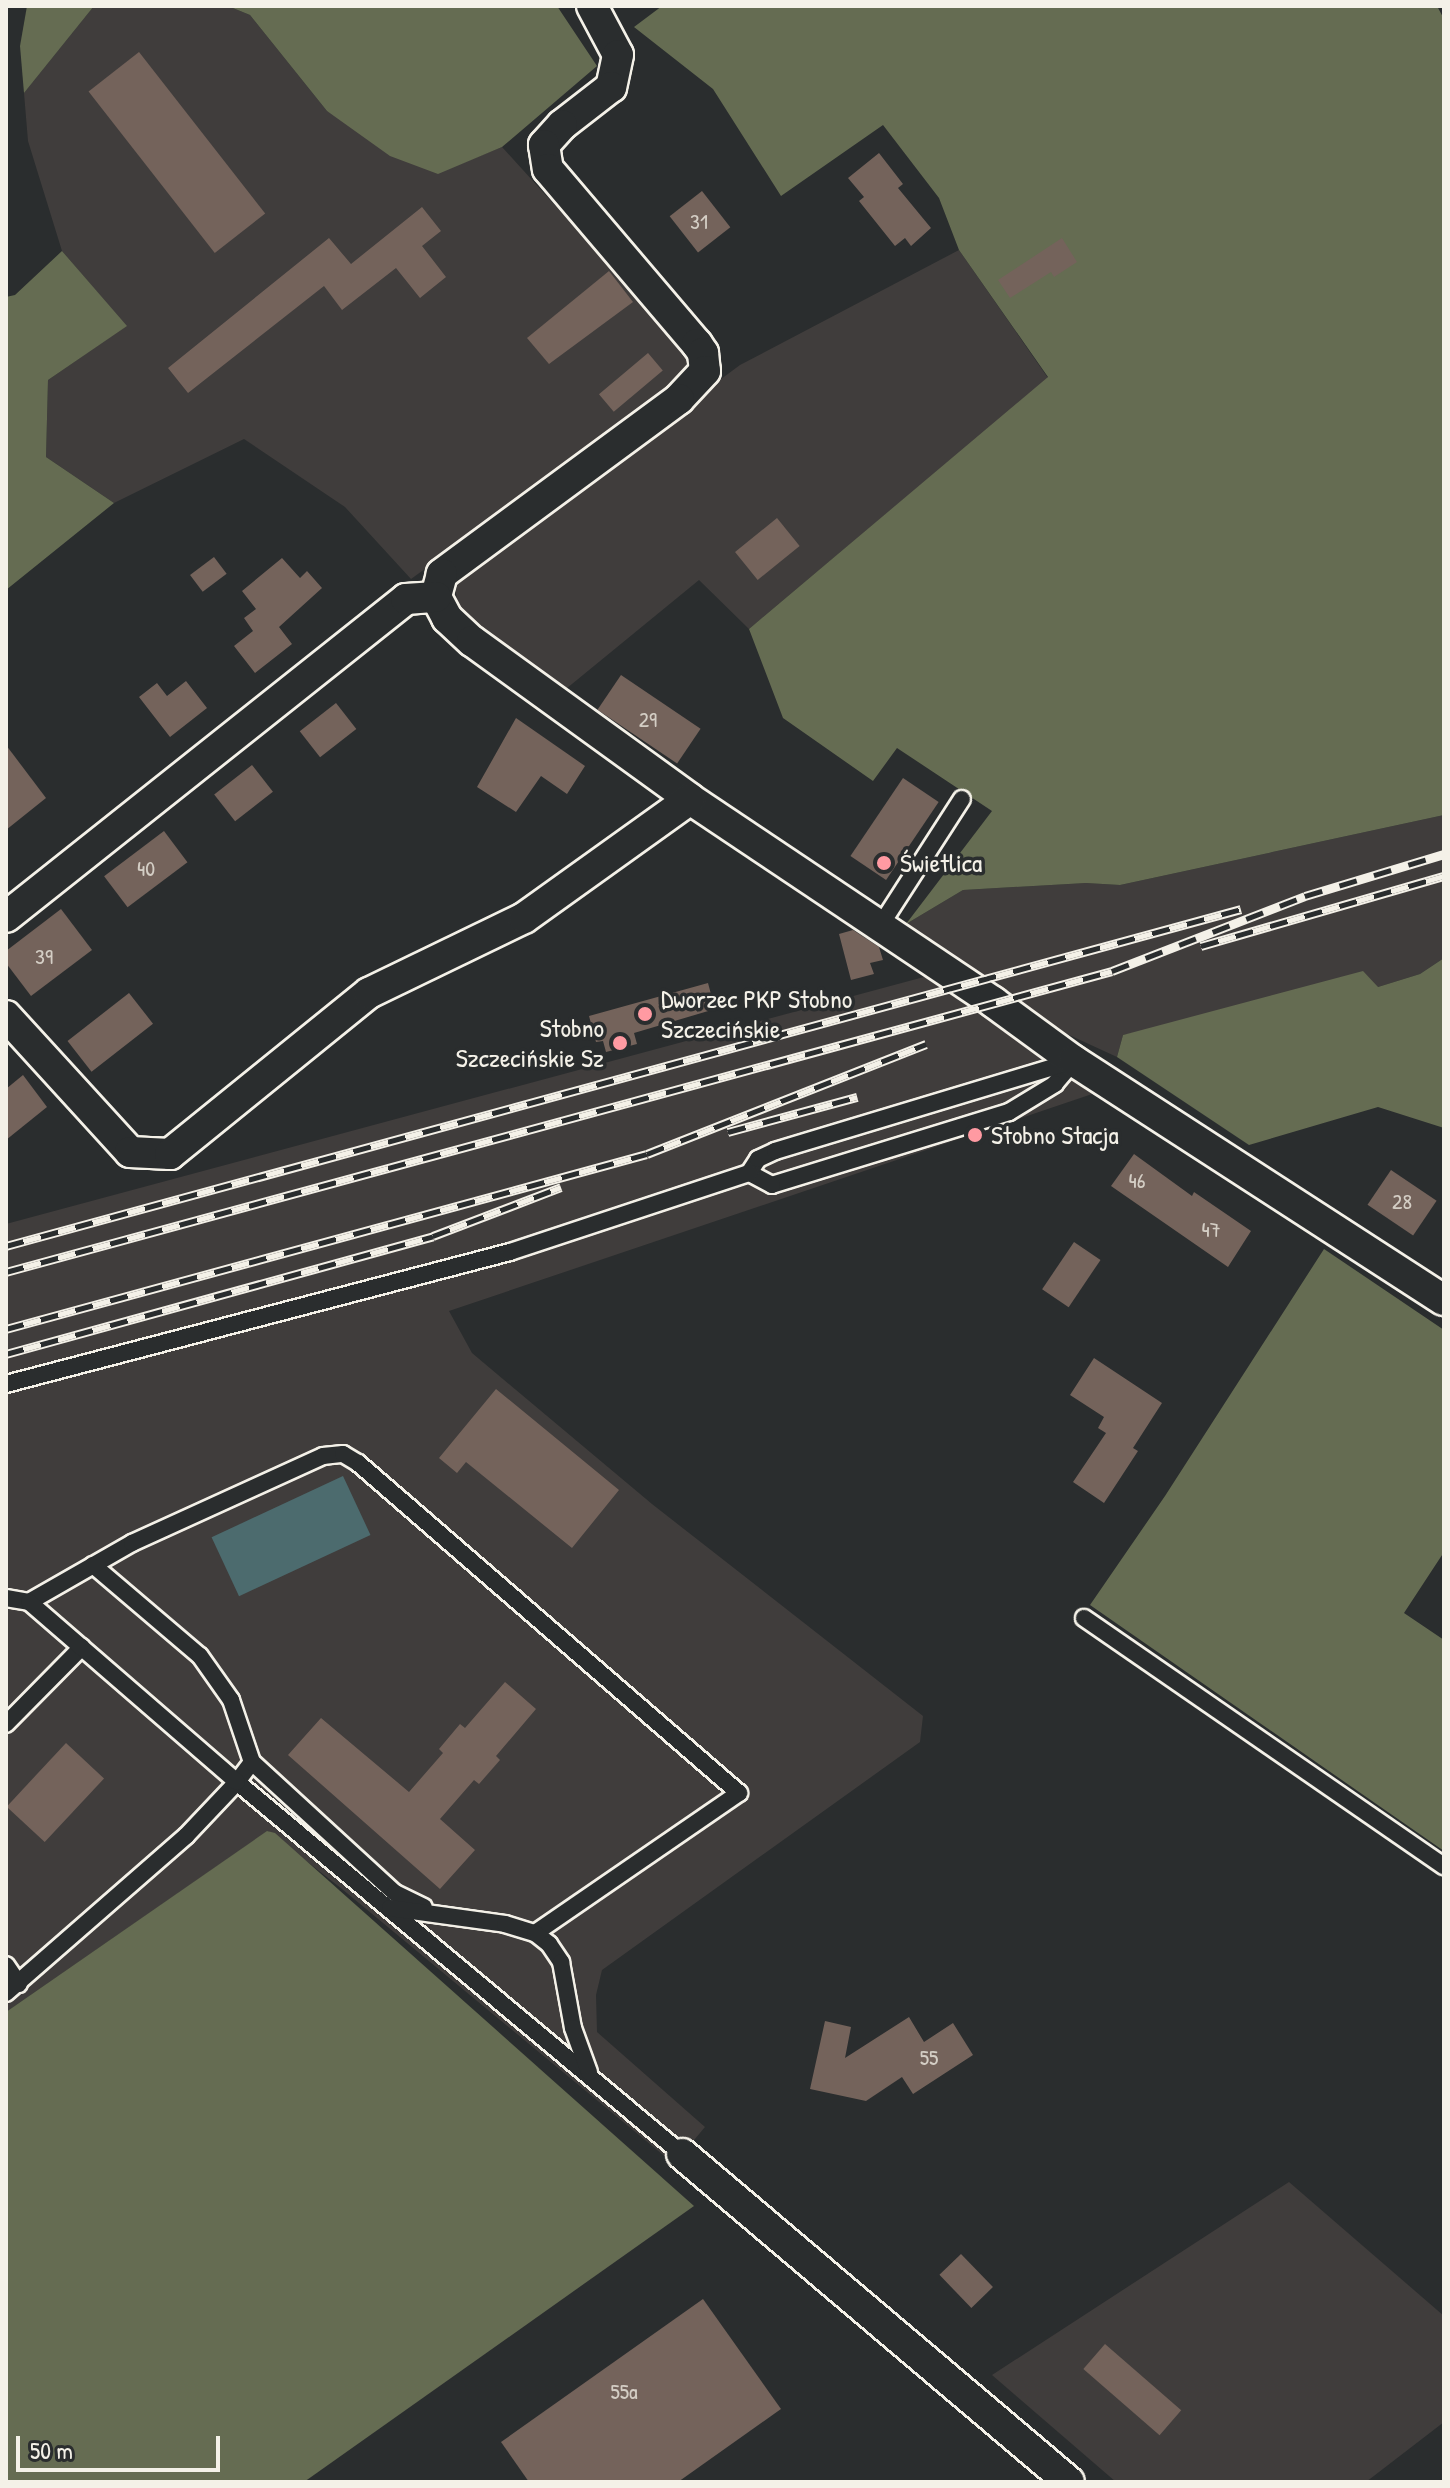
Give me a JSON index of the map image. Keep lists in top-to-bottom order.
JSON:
{
  "places": [
    "Świetlica",
    "Dworzec PKP Stobno Szczecińskie",
    "Stobno Szczecińskie Sz",
    "Stobno Stacja"
  ],
  "house_numbers": [
    "31",
    "29",
    "40",
    "39",
    "46",
    "28",
    "47",
    "55",
    "55a"
  ],
  "scale_bar": "50 m"
}
